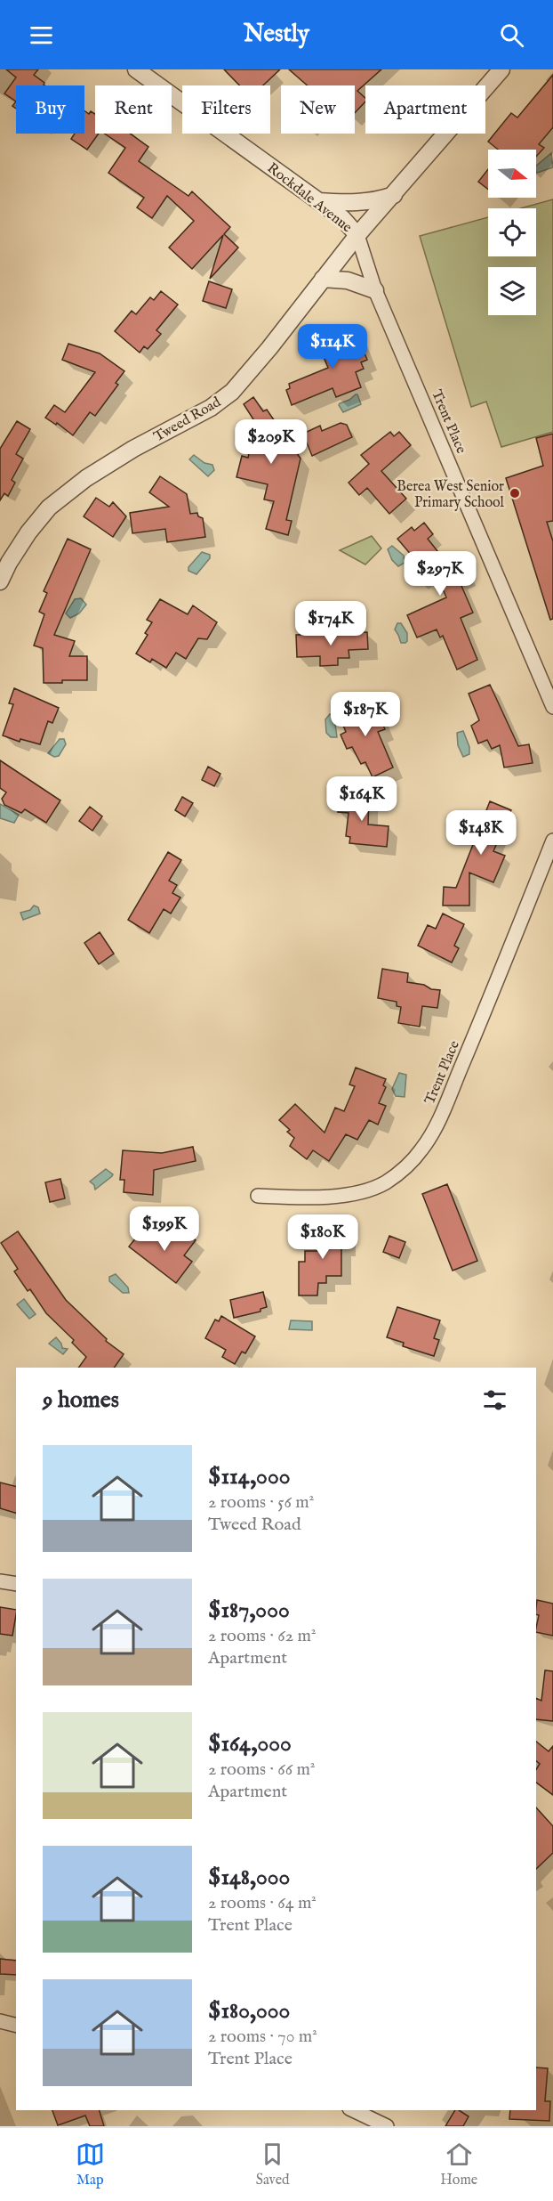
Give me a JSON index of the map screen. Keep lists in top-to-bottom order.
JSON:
{
  "streets": {
    "street": ["Rockdale Avenue", "Tweed Road", "Trent Place"]
  },
  "crossings": [
    ["Rockdale Avenue", "Tweed Road"],
    ["Rockdale Avenue", "Trent Place"],
    ["Tweed Road", "Trent Place"]
  ],
  "places": ["Berea West Senior Primary School"],
  "north": "right",
  "page": {
    "header": "Nestly",
    "chip": [
      "Buy",
      "Rent",
      "Filters",
      "New",
      "Apartment"
    ],
    "price": [
      "$114K",
      "$209K",
      "$297K",
      "$174K",
      "$187K",
      "$164K",
      "$148K",
      "$199K",
      "$180K"
    ],
    "heading": "9 homes",
    "list": [
      {
        "name": "$114,000",
        "note": "2 rooms · 56 m² · Tweed Road"
      },
      {
        "name": "$187,000",
        "note": "2 rooms · 62 m² · Apartment"
      },
      {
        "name": "$164,000",
        "note": "2 rooms · 66 m² · Apartment"
      },
      {
        "name": "$148,000",
        "note": "2 rooms · 64 m² · Trent Place"
      },
      {
        "name": "$180,000",
        "note": "2 rooms · 70 m² · Trent Place"
      }
    ],
    "tabs": ["Map", "Saved", "Home"]
  }
}
